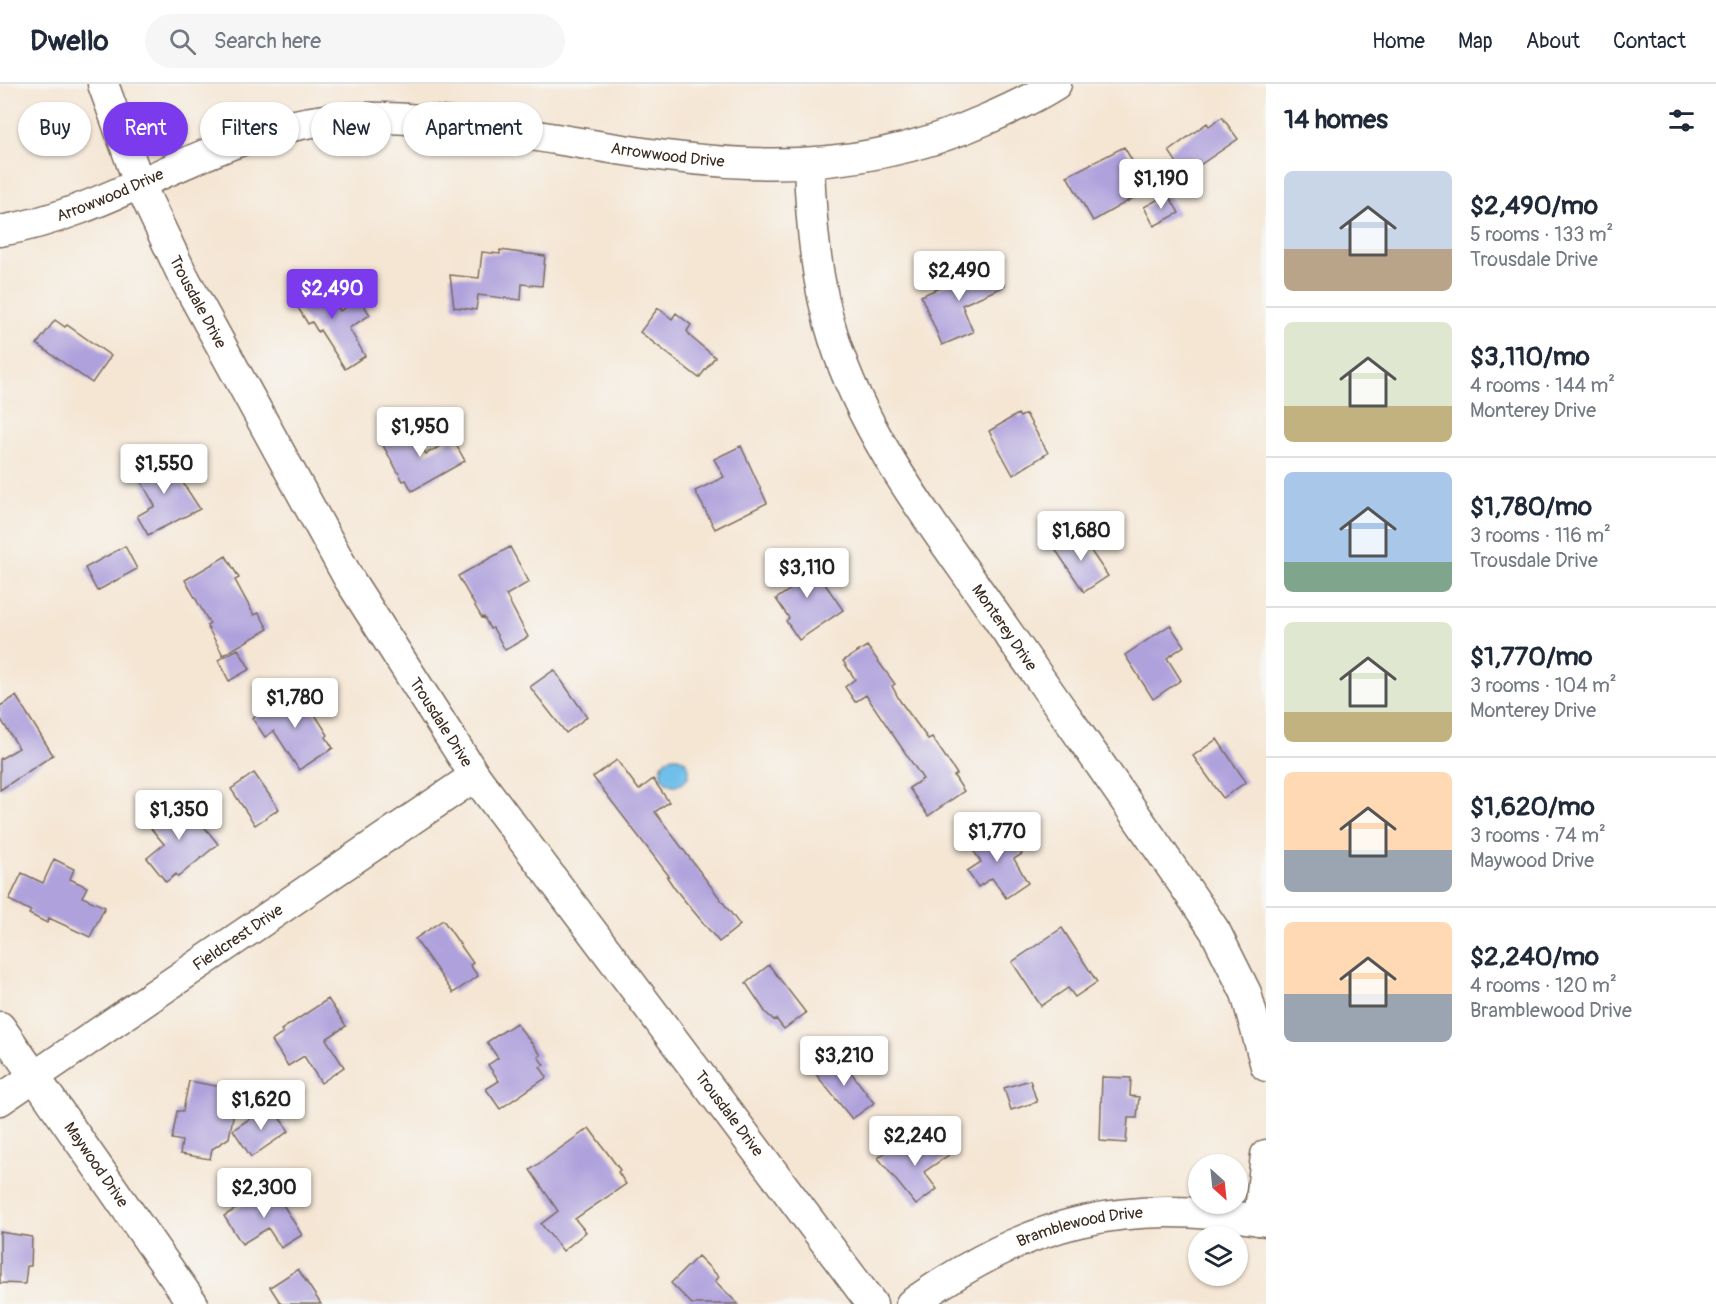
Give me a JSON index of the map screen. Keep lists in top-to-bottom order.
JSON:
{
  "streets": {
    "street": [
      "Arrowwood Drive",
      "Trousdale Drive",
      "Monterey Drive",
      "Fieldcrest Drive",
      "Maywood Drive",
      "Bramblewood Drive"
    ]
  },
  "crossings": [
    ["Arrowwood Drive", "Trousdale Drive"],
    ["Arrowwood Drive", "Monterey Drive"],
    ["Trousdale Drive", "Fieldcrest Drive"],
    ["Fieldcrest Drive", "Maywood Drive"]
  ],
  "north": "bottom right",
  "page": {
    "header": "Dwello",
    "search": "Search here",
    "nav": [
      "Home",
      "Map",
      "About",
      "Contact"
    ],
    "heading": "14 homes",
    "chip": [
      "Buy",
      "Rent",
      "Filters",
      "New",
      "Apartment"
    ],
    "list": [
      {
        "name": "$2,490/mo",
        "note": "5 rooms · 133 m² · Trousdale Drive"
      },
      {
        "name": "$3,110/mo",
        "note": "4 rooms · 144 m² · Monterey Drive"
      },
      {
        "name": "$1,780/mo",
        "note": "3 rooms · 116 m² · Trousdale Drive"
      },
      {
        "name": "$1,770/mo",
        "note": "3 rooms · 104 m² · Monterey Drive"
      },
      {
        "name": "$1,620/mo",
        "note": "3 rooms · 74 m² · Maywood Drive"
      },
      {
        "name": "$2,240/mo",
        "note": "4 rooms · 120 m² · Bramblewood Drive"
      }
    ],
    "price": [
      "$1,190",
      "$2,490",
      "$2,490",
      "$1,950",
      "$1,550",
      "$1,680",
      "$3,110",
      "$1,780",
      "$1,350",
      "$1,770",
      "$3,210",
      "$1,620",
      "$2,240",
      "$2,300"
    ]
  }
}
